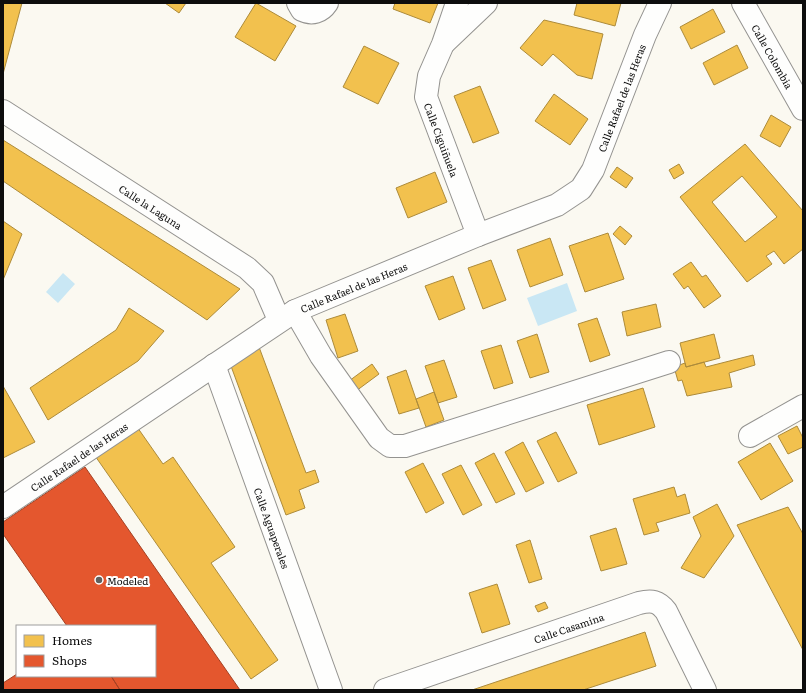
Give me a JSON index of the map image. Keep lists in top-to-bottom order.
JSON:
{
  "streets": {
    "street": [
      "Calle Colombia",
      "Calle Rafael de las Heras",
      "Calle Ciguiñuela",
      "Calle la Laguna",
      "Calle Aguaperales",
      "Calle Casamina"
    ]
  },
  "crossings": [
    ["Calle Rafael de las Heras", "Calle Ciguiñuela"],
    ["Calle Rafael de las Heras", "Calle la Laguna"],
    ["Calle Rafael de las Heras", "Calle Aguaperales"]
  ],
  "places": ["Modeled"],
  "legend": ["Homes", "Shops"]
}
